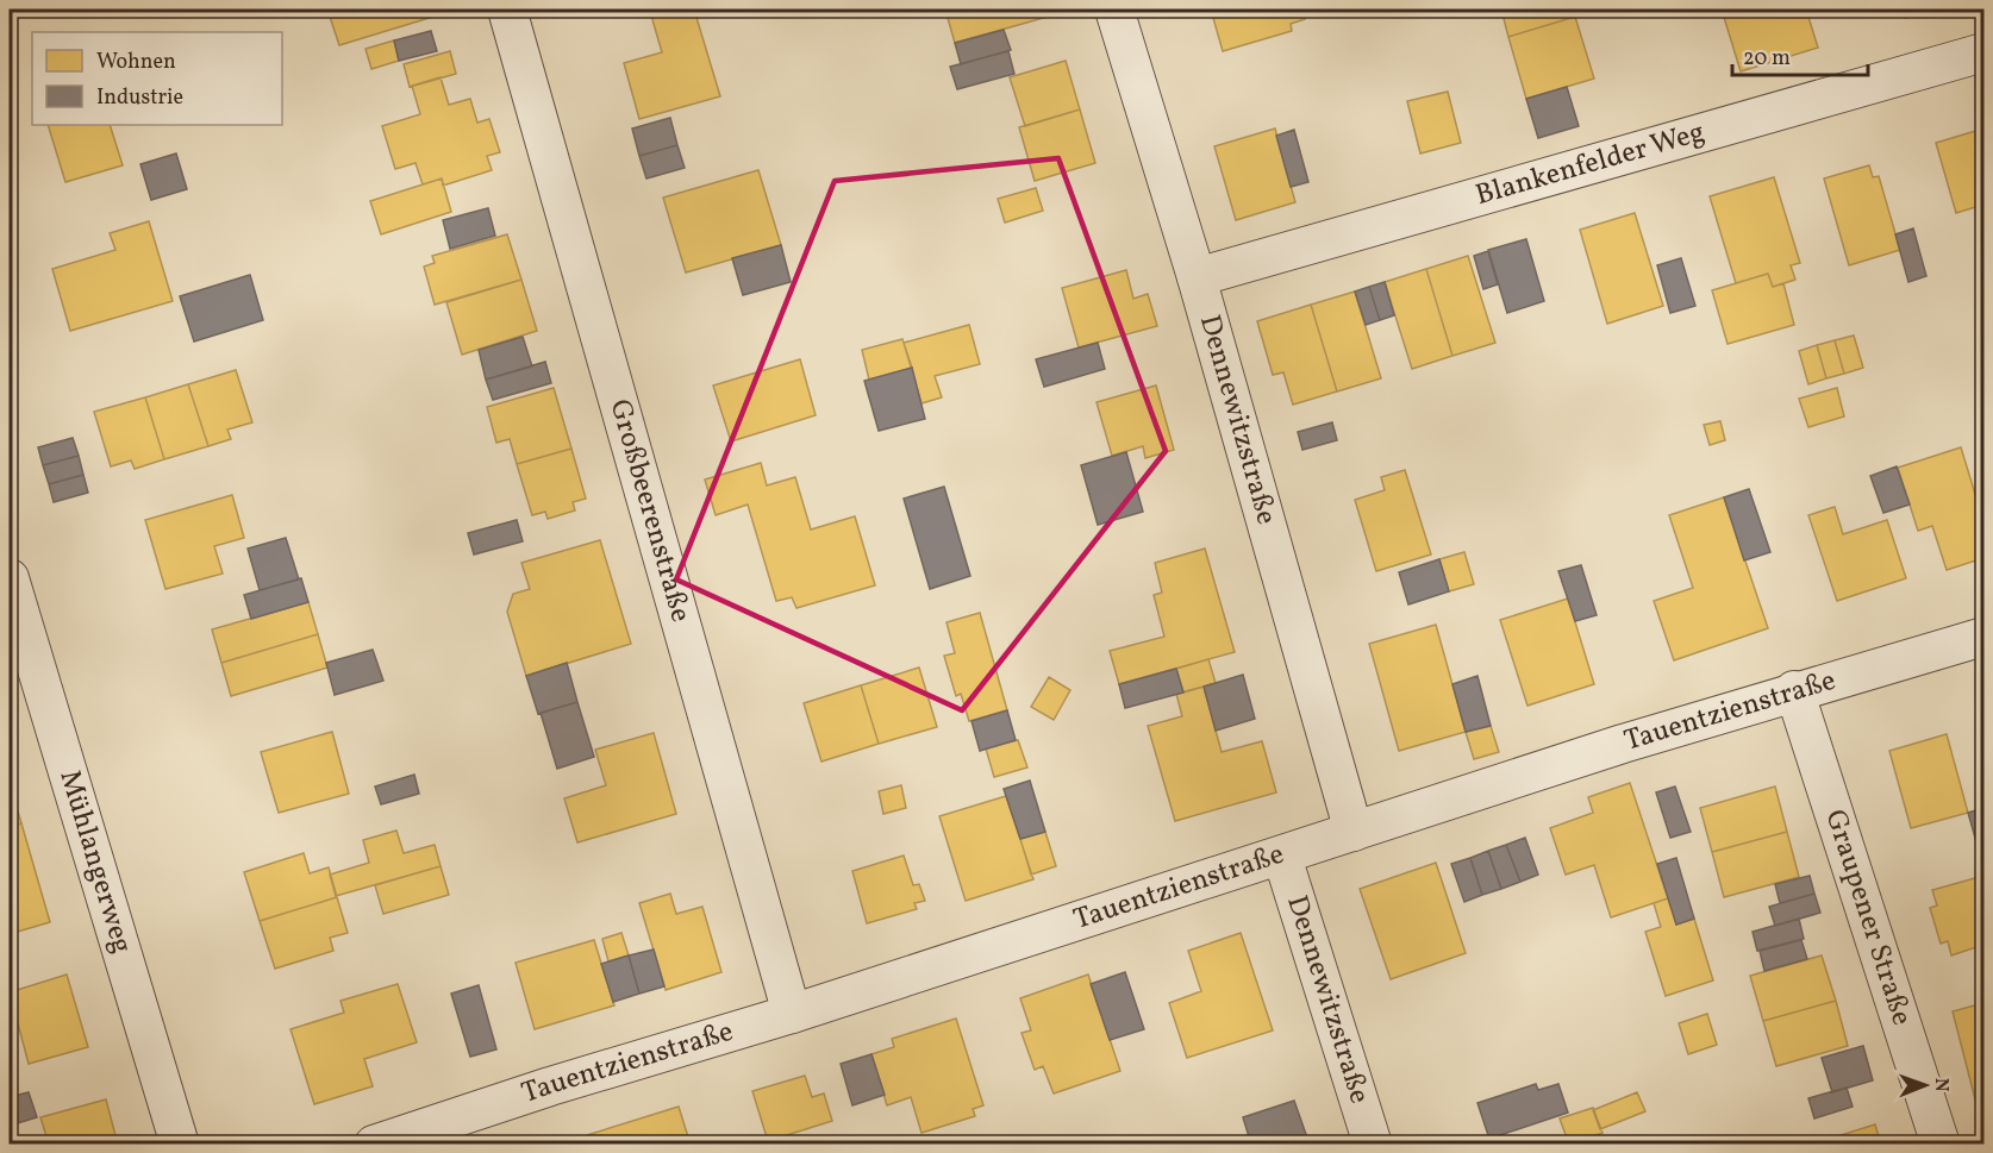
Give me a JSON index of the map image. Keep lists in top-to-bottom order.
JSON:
{
  "streets": {
    "street": [
      "Blankenfelder Weg",
      "Dennewitzstraße",
      "Großbeerenstraße",
      "Tauentzienstraße",
      "Mühlangerweg",
      "Graupener Straße"
    ]
  },
  "crossings": [
    ["Blankenfelder Weg", "Dennewitzstraße"],
    ["Dennewitzstraße", "Tauentzienstraße"],
    ["Großbeerenstraße", "Tauentzienstraße"],
    ["Tauentzienstraße", "Graupener Straße"]
  ],
  "legend": ["Wohnen", "Industrie"],
  "scale_bar": "20 m",
  "north": "right"
}
